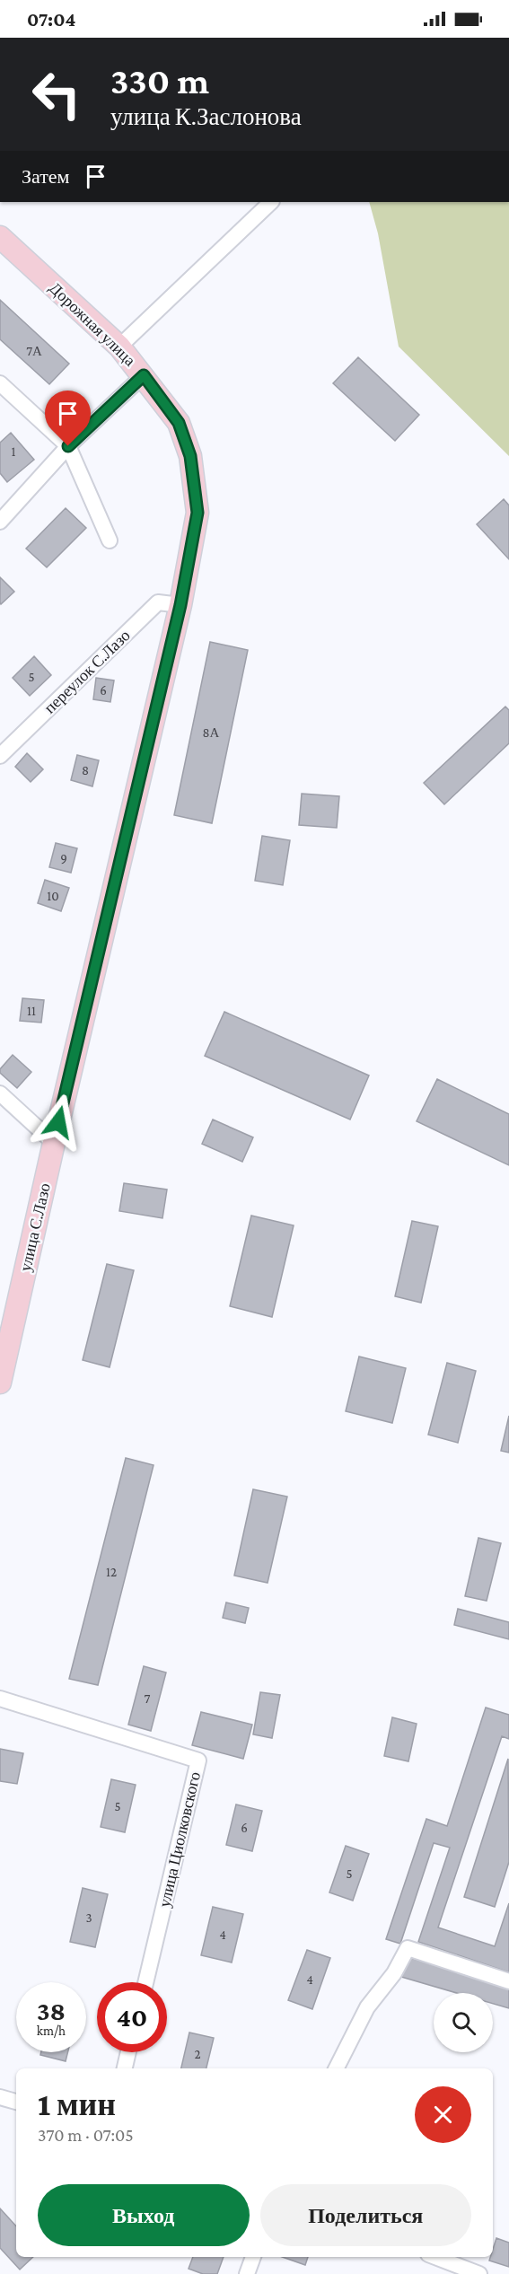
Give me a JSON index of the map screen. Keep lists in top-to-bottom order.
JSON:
{
  "streets": {
    "street": [
      "Дорожная улица",
      "переулок С.Лазо",
      "улица С.Лазо",
      "улица Циолковского"
    ]
  },
  "crossings": [
    ["Дорожная улица", "переулок С.Лазо"],
    ["Дорожная улица", "улица С.Лазо"]
  ],
  "house_numbers": [
    "7А",
    "1",
    "5",
    "6",
    "8А",
    "8",
    "9",
    "10",
    "11",
    "12",
    "7",
    "5",
    "6",
    "5",
    "3",
    "4",
    "4",
    "2"
  ],
  "page": {
    "status": "07:04",
    "turn": ["330 m", "улица К.Заслонова"],
    "then": "Затем",
    "speed": "38 km/h",
    "limit": "40",
    "heading": ["1 мин", "370 m · 07:05"],
    "buttons": ["Выход", "Поделиться"]
  }
}
